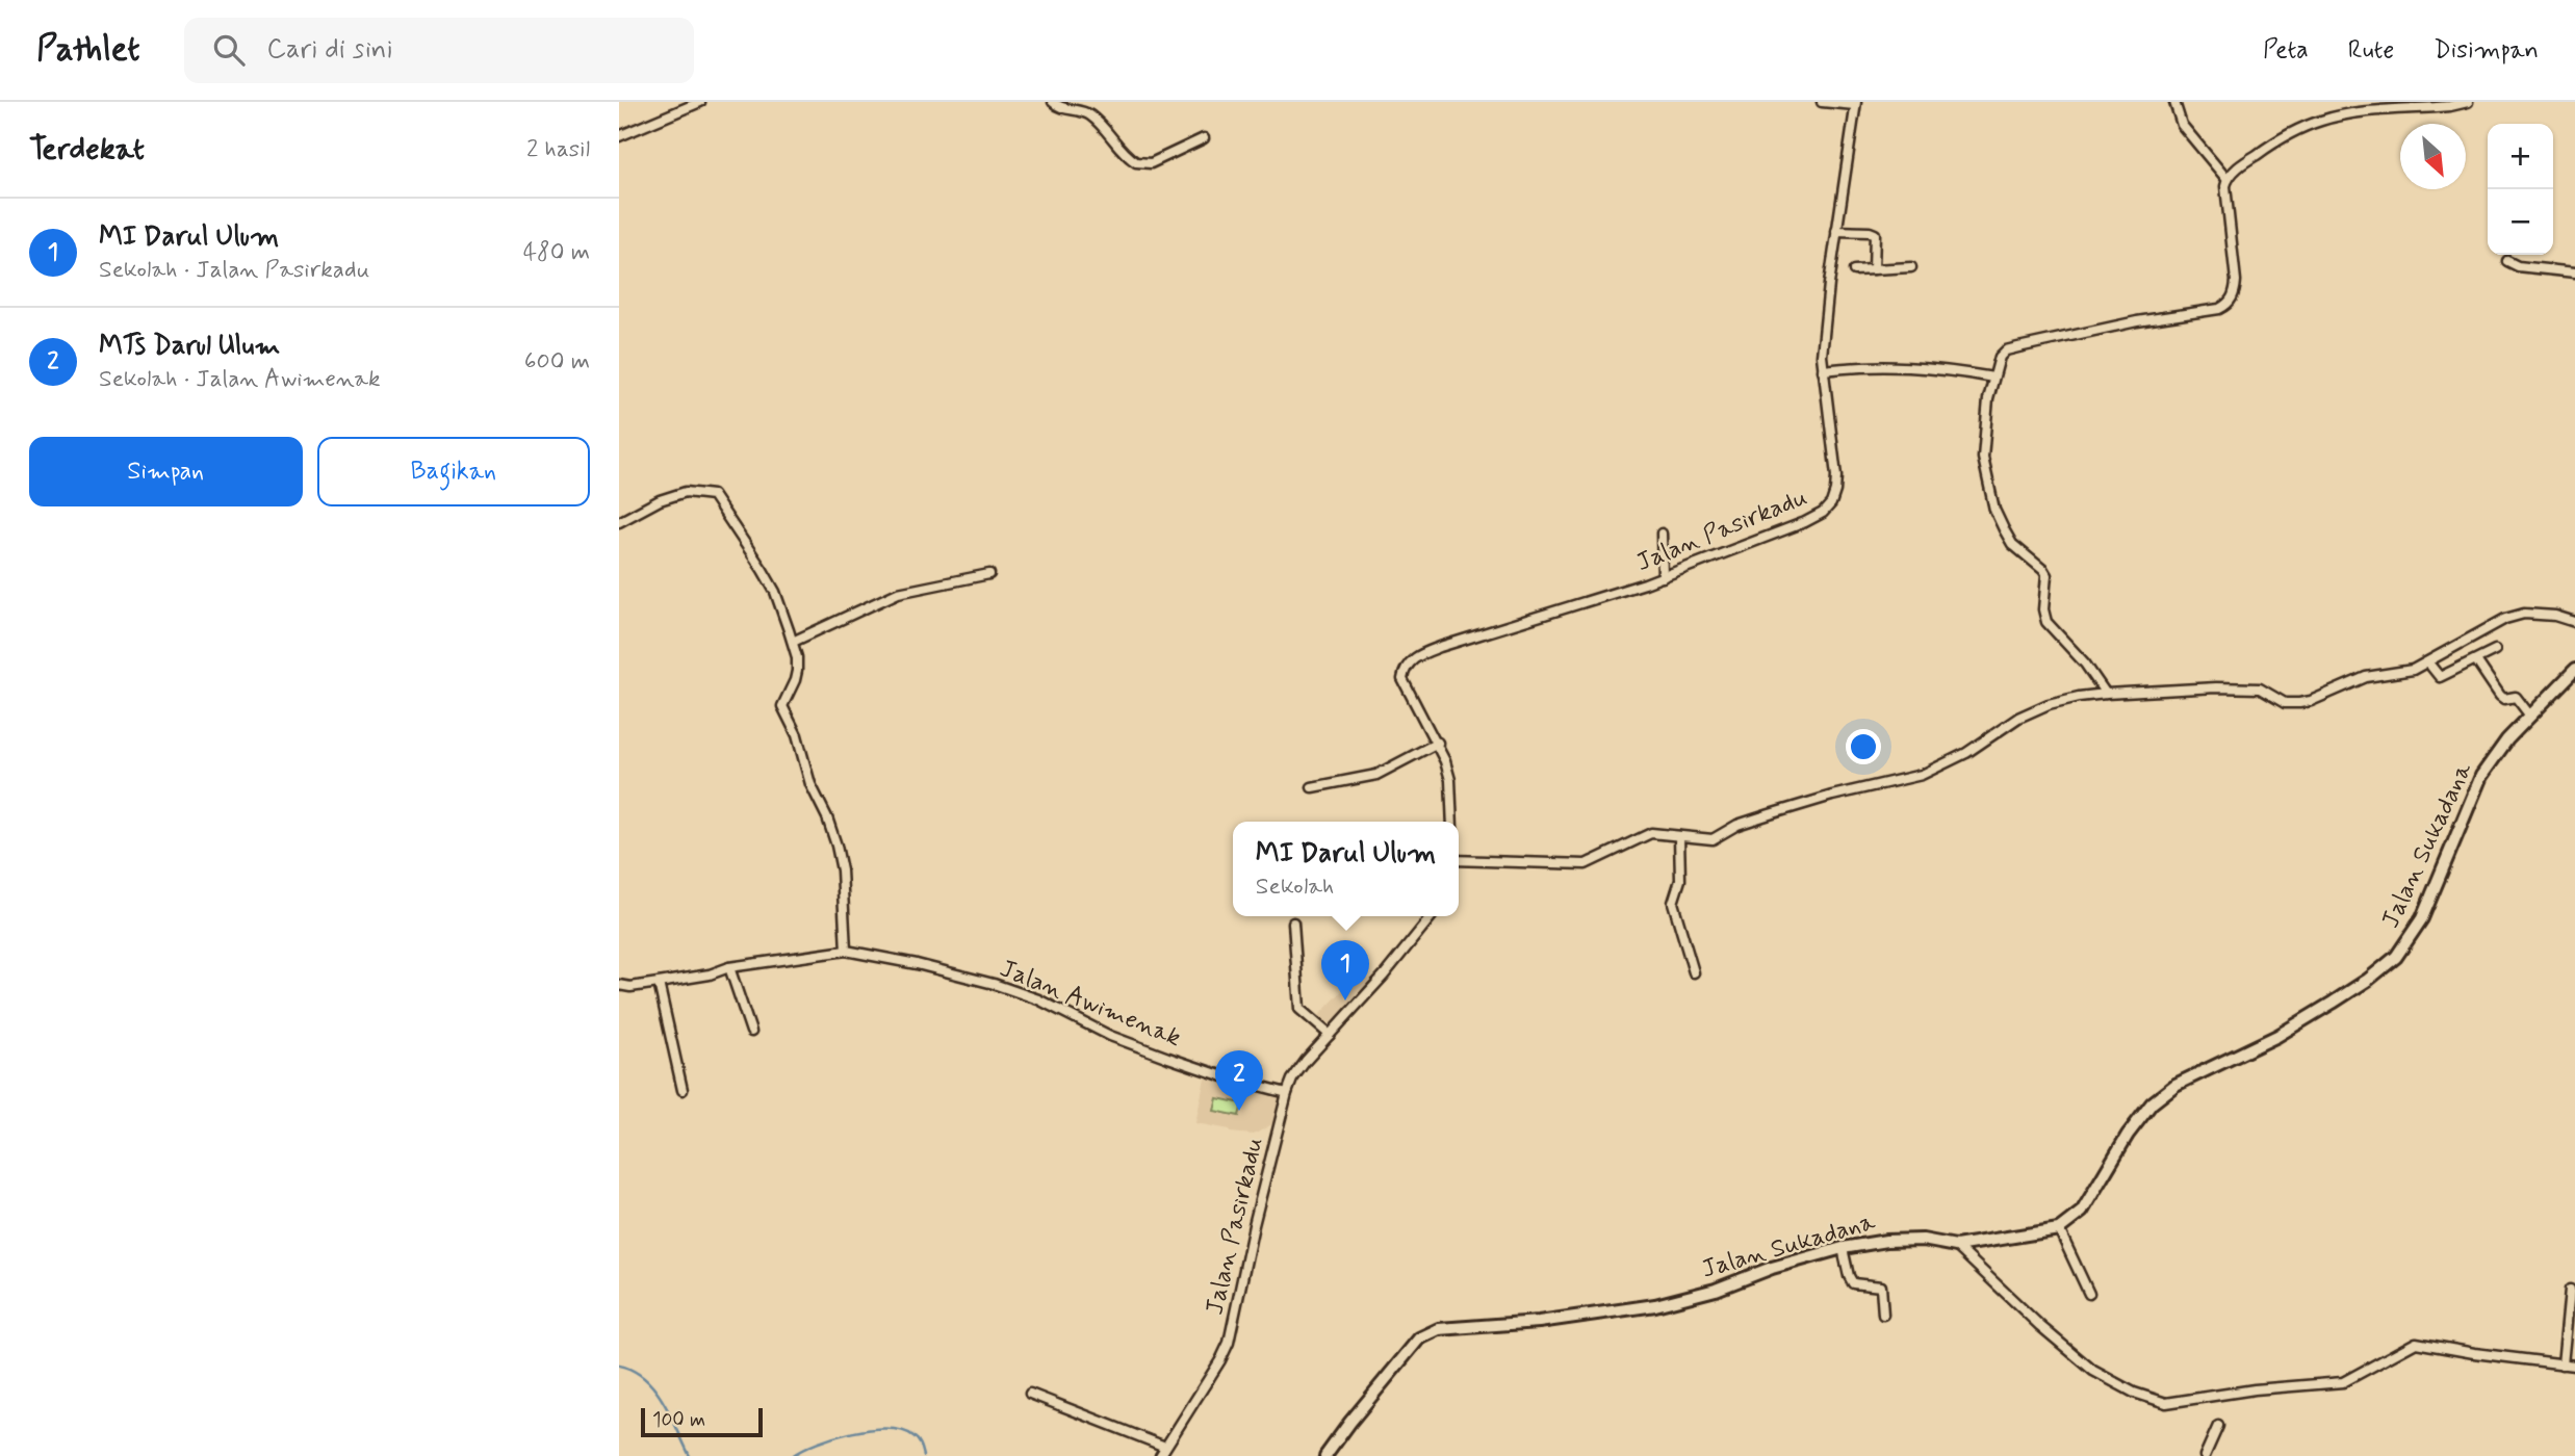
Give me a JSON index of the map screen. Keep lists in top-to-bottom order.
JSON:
{
  "streets": {
    "main road": ["Jalan Sukadana"],
    "street": ["Jalan Pasirkadu", "Jalan Awimenak"]
  },
  "crossings": [
    ["Jalan Pasirkadu", "Jalan Awimenak"]
  ],
  "scale_bar": "100 m",
  "north": "bottom right",
  "page": {
    "header": "Pathlet",
    "search": "Cari di sini",
    "nav": ["Peta", "Rute", "Disimpan"],
    "heading": ["Terdekat", "2 hasil"],
    "map_buttons": ["+", "−"],
    "list": [
      {
        "mark": "1",
        "name": "MI Darul Ulum",
        "note": "Sekolah · Jalan Pasirkadu",
        "value": "480 m"
      },
      {
        "mark": "2",
        "name": "MTs Darul Ulum",
        "note": "Sekolah · Jalan Awimenak",
        "value": "600 m"
      }
    ],
    "buttons": ["Simpan", "Bagikan"],
    "popup": ["MI Darul Ulum", "Sekolah"],
    "pins": ["1", "2"],
    "scale": "100 m"
  }
}
